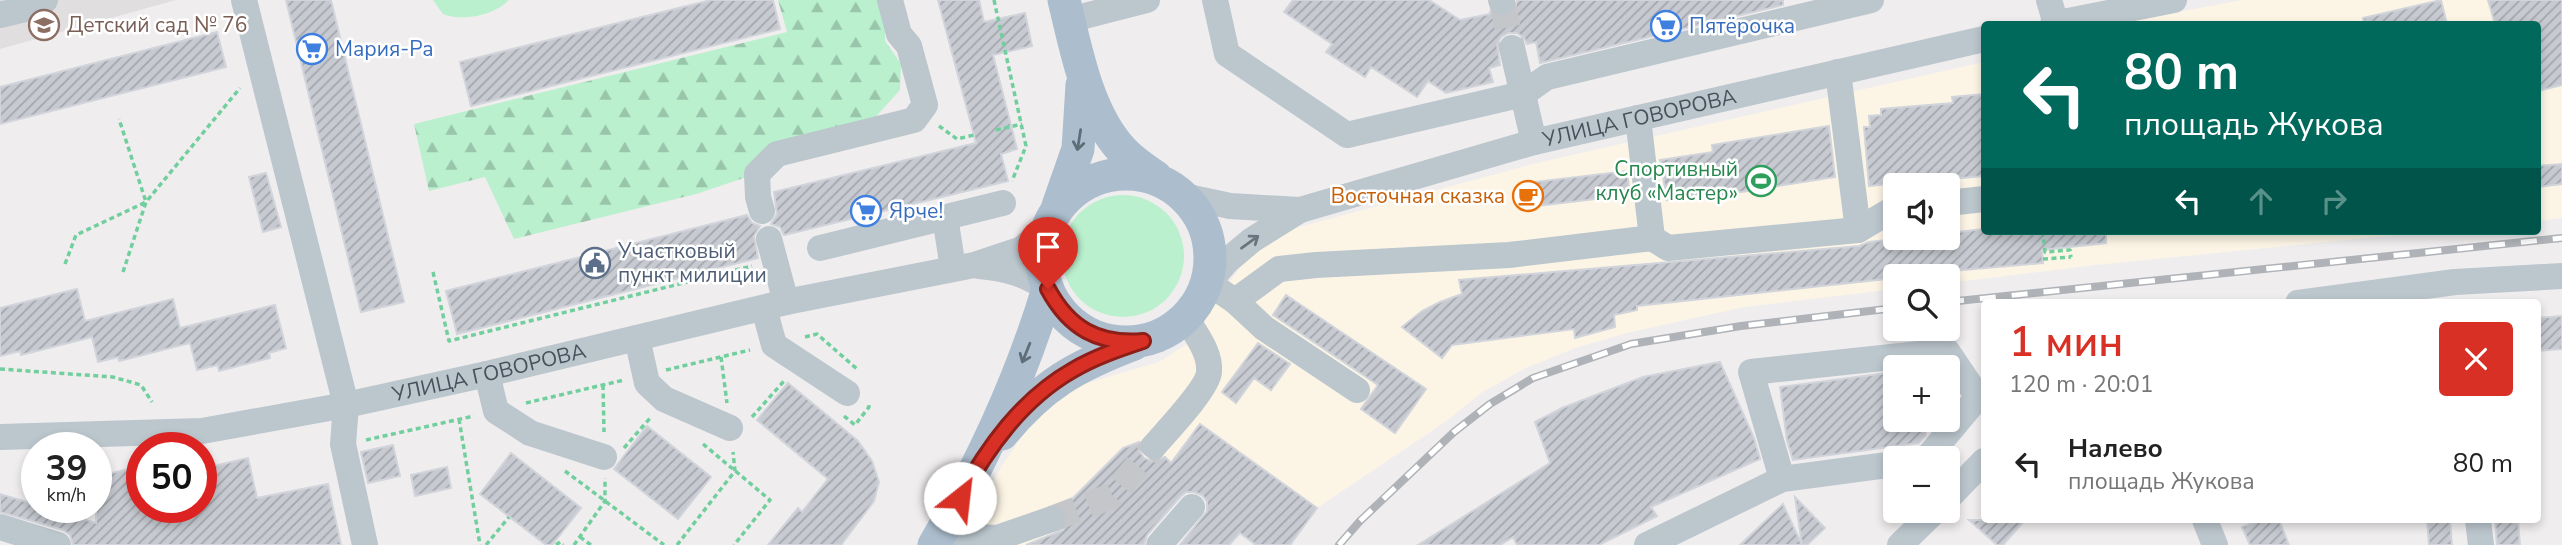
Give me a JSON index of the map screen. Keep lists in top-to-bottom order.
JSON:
{
  "streets": {
    "street": ["УЛИЦА ГОВОРОВА"]
  },
  "places": {
    "school or university": ["Детский сад № 76"],
    "supermarket": ["Пятёрочка", "Мария-Ра", "Ярче!"],
    "sports": ["Спортивный клуб «Мастер»"],
    "cafe": ["Восточная сказка"],
    "public building": ["Участковый пункт милиции"]
  },
  "page": {
    "turn": ["80 m", "площадь Жукова"],
    "map_buttons": ["+", "−"],
    "heading": ["1 мин", "120 m · 20:01"],
    "list": [
      {
        "name": "Налево",
        "note": "площадь Жукова",
        "value": "80 m"
      }
    ],
    "speed": "39 km/h",
    "limit": "50"
  }
}
